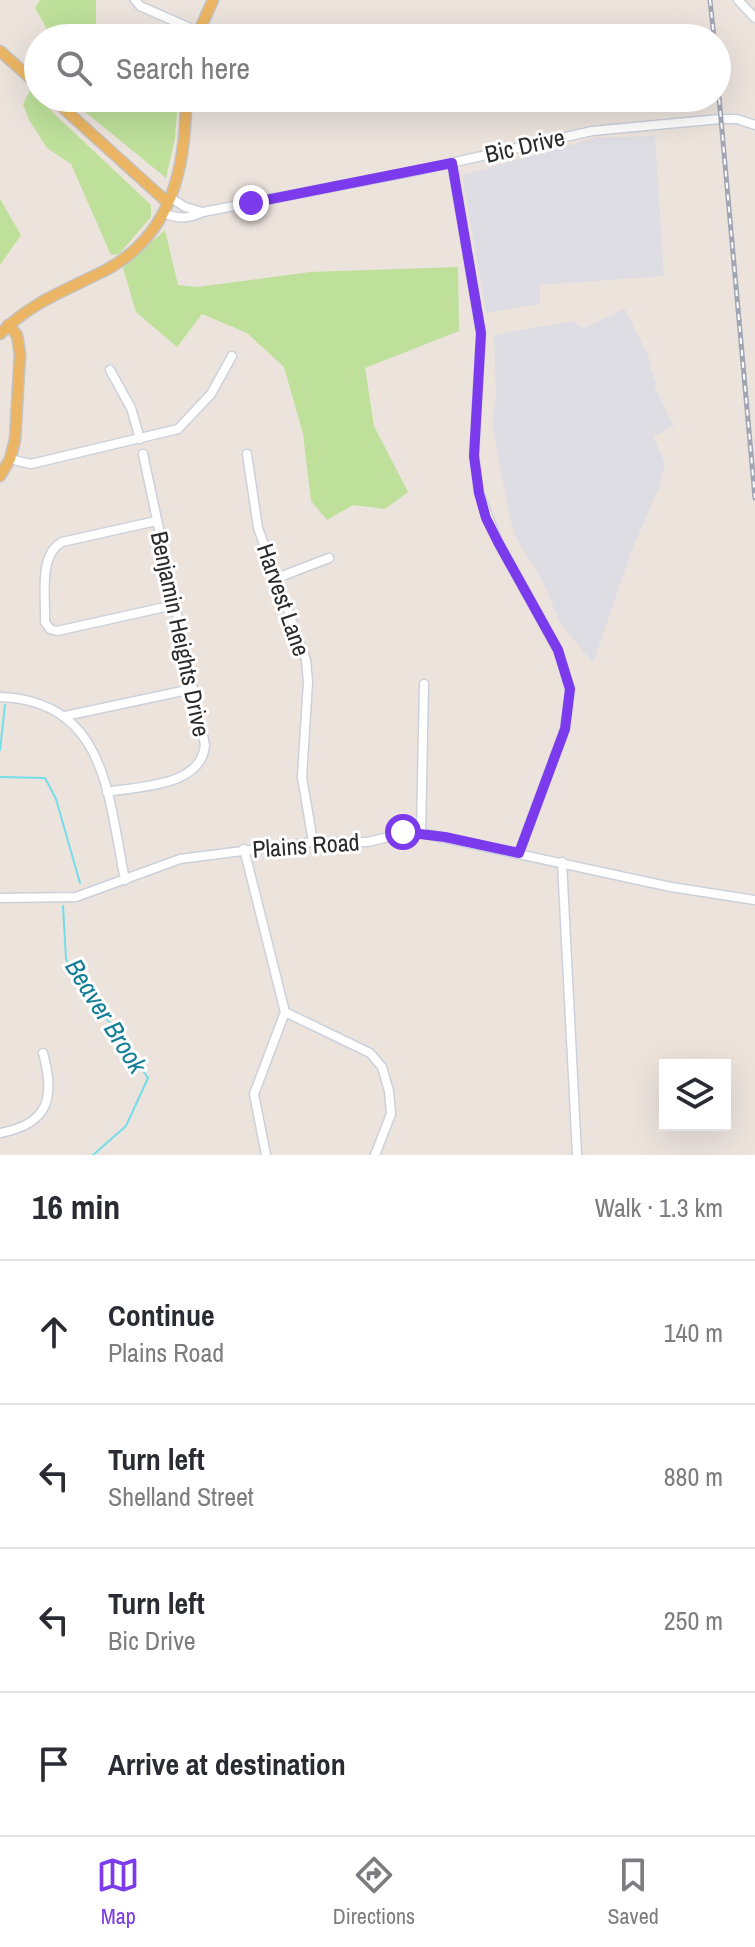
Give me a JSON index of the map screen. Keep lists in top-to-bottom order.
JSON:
{
  "streets": {
    "street": [
      "Bic Drive",
      "Harvest Lane",
      "Benjamin Heights Drive",
      "Plains Road"
    ]
  },
  "crossings": [
    ["Harvest Lane", "Plains Road"]
  ],
  "water": ["Beaver Brook"],
  "page": {
    "search": "Search here",
    "heading": ["16 min", "Walk · 1.3 km"],
    "list": [
      ["Continue", "Plains Road", "140 m"],
      ["Turn left", "Shelland Street", "880 m"],
      ["Turn left", "Bic Drive", "250 m"],
      "Arrive at destination"
    ],
    "nav": ["Map", "Directions", "Saved"]
  }
}
